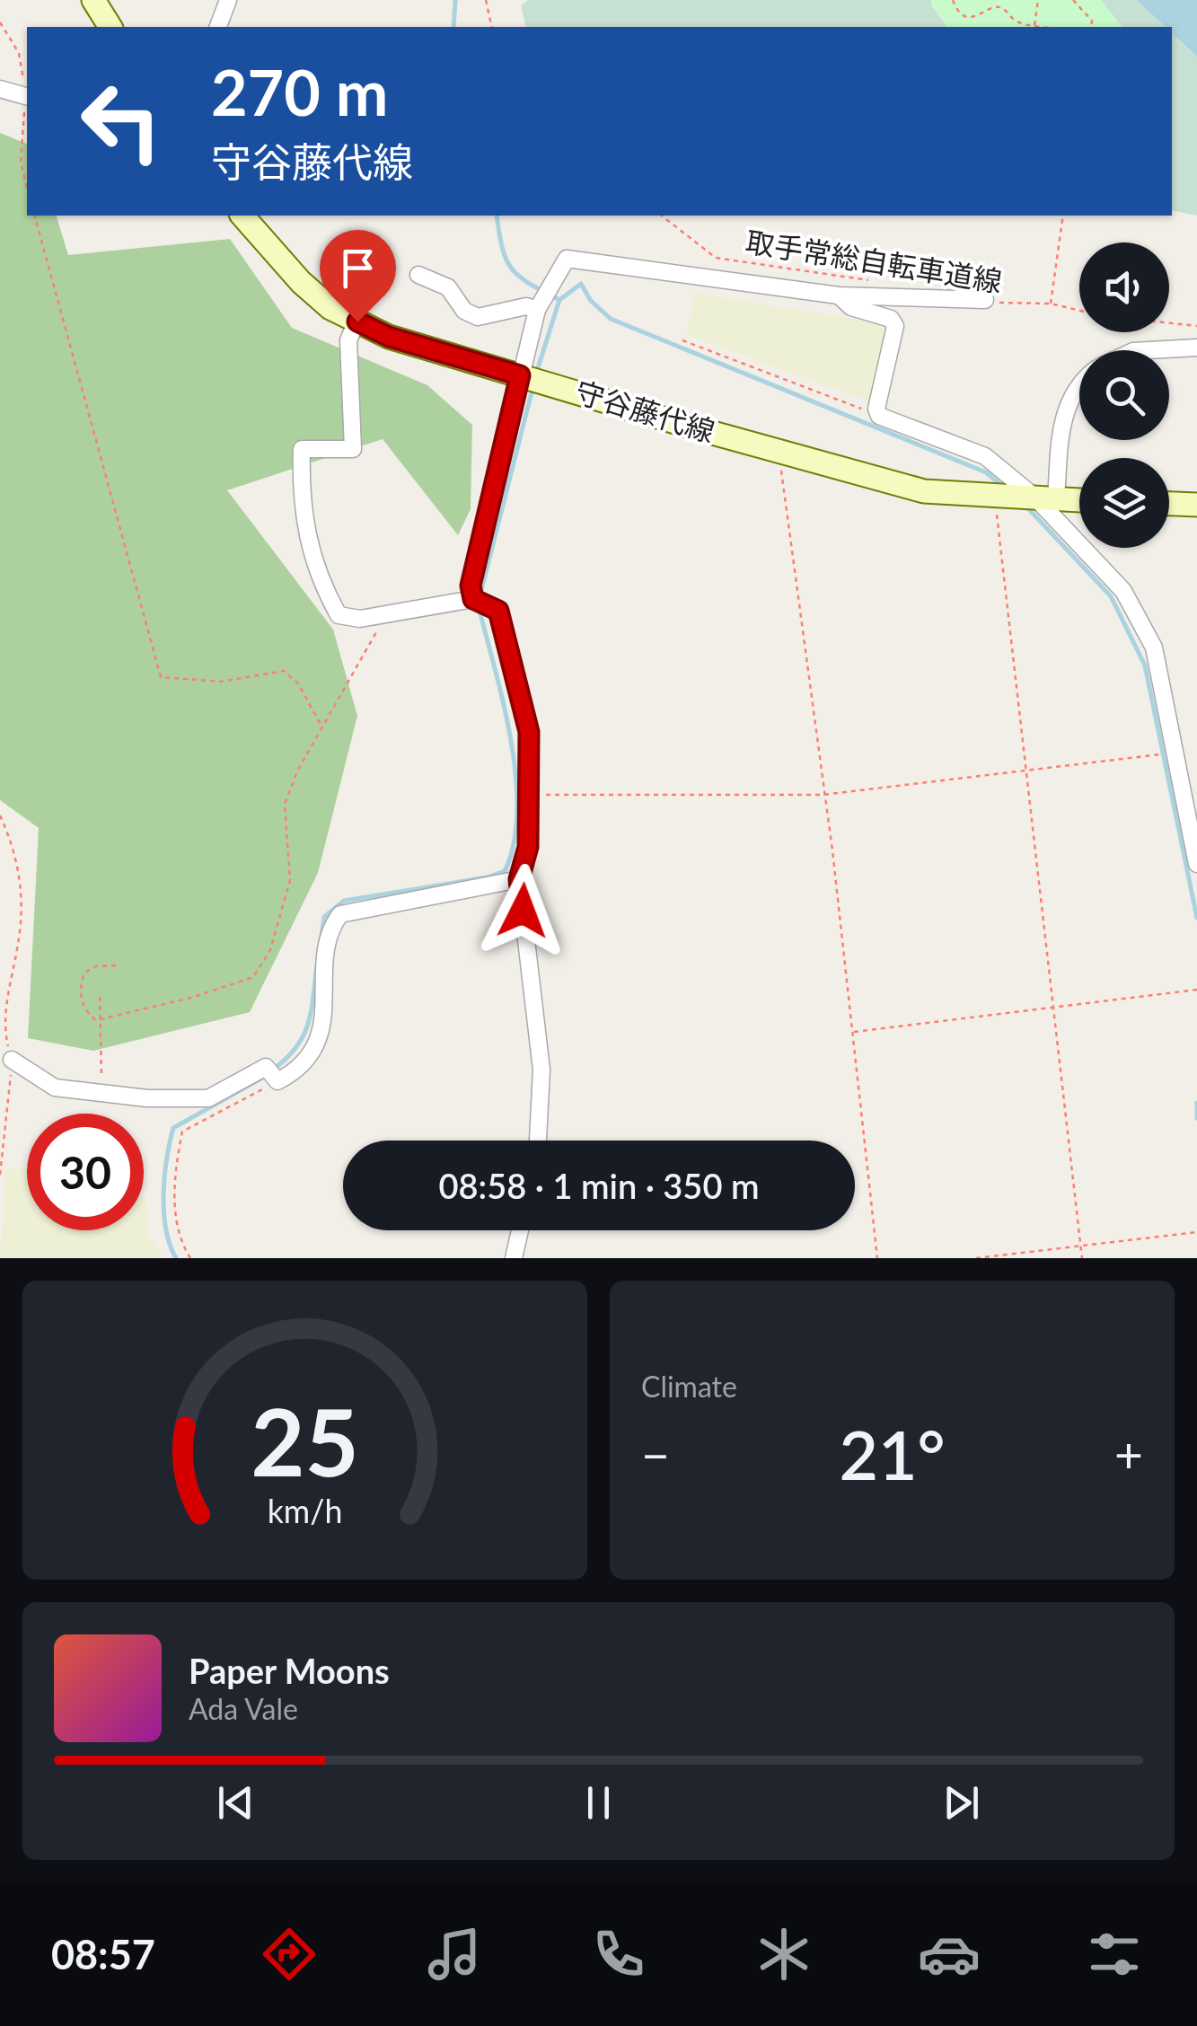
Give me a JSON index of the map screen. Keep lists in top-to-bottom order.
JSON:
{
  "streets": {
    "main road": ["守谷藤代線"],
    "path": ["取手常総自転車道線"]
  },
  "page": {
    "turn": ["270 m", "守谷藤代線"],
    "limit": "30",
    "trip": "08:58 · 1 min · 350 m",
    "tile": "Climate",
    "heat": ["−", "21°", "+"],
    "song": ["Paper Moons", "Ada Vale"],
    "tabs": "08:57",
    "gauge": ["25", "km/h"]
  }
}
